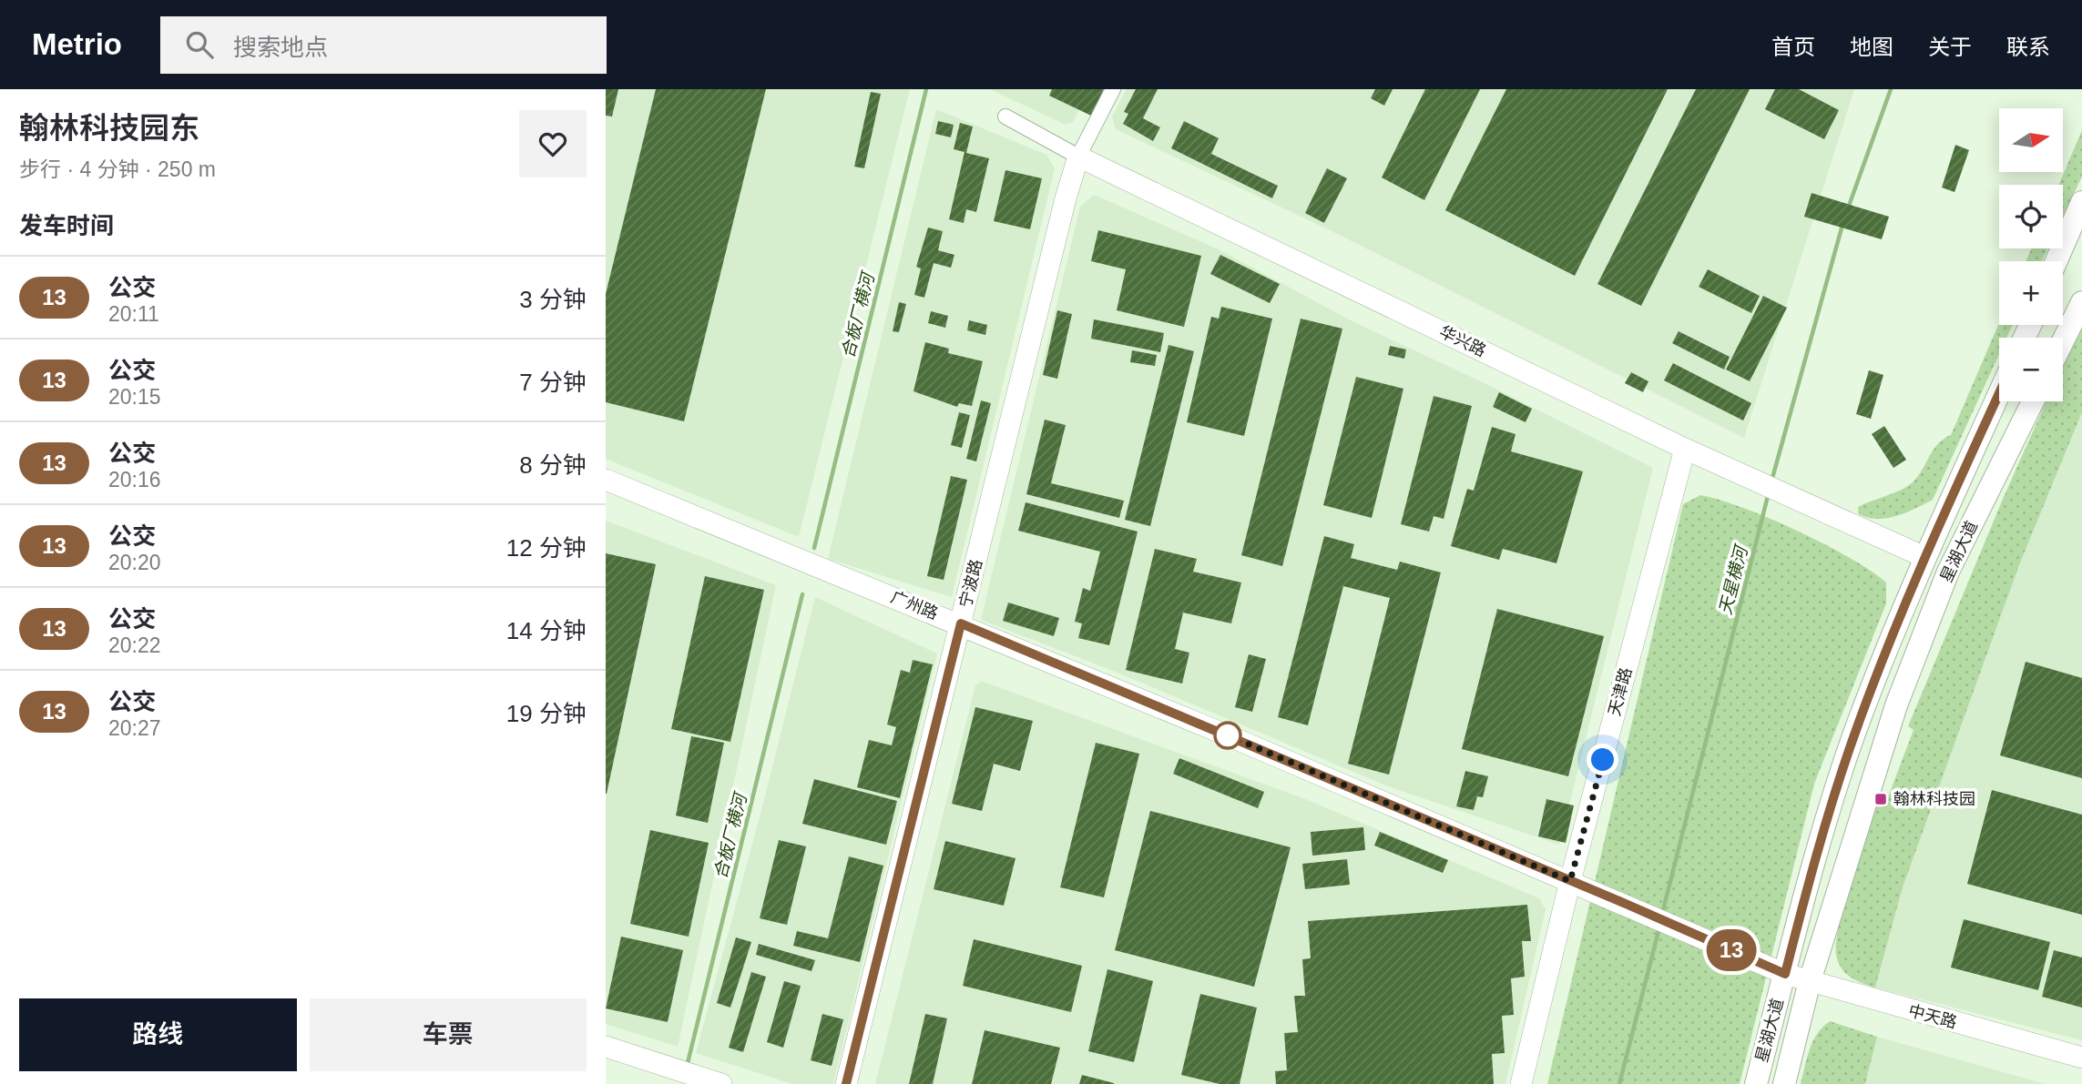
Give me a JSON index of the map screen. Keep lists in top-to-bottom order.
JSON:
{
  "streets": {
    "main road": ["星湖大道"],
    "street": [
      "华兴路",
      "宁波路",
      "广州路",
      "天津路",
      "中天路"
    ]
  },
  "crossings": [
    ["华兴路", "星湖大道"],
    ["华兴路", "宁波路"],
    ["华兴路", "天津路"],
    ["星湖大道", "广州路"],
    ["星湖大道", "中天路"],
    ["宁波路", "广州路"],
    ["广州路", "天津路"],
    ["广州路", "中天路"]
  ],
  "water": ["合板厂横河", "天星横河"],
  "places": {
    "transit": ["翰林科技园"]
  },
  "lines": ["bus line 13"],
  "north": "right",
  "page": {
    "header": "Metrio",
    "search": "搜索地点",
    "nav": [
      "首页",
      "地图",
      "关于",
      "联系"
    ],
    "heading": [
      ["翰林科技园东", "步行 · 4 分钟 · 250 m"],
      "发车时间"
    ],
    "on_map": "13",
    "map_buttons": ["+", "−"],
    "list": [
      {
        "mark": "13",
        "name": "公交",
        "note": "20:11",
        "value": "3 分钟"
      },
      {
        "mark": "13",
        "name": "公交",
        "note": "20:15",
        "value": "7 分钟"
      },
      {
        "mark": "13",
        "name": "公交",
        "note": "20:16",
        "value": "8 分钟"
      },
      {
        "mark": "13",
        "name": "公交",
        "note": "20:20",
        "value": "12 分钟"
      },
      {
        "mark": "13",
        "name": "公交",
        "note": "20:22",
        "value": "14 分钟"
      },
      {
        "mark": "13",
        "name": "公交",
        "note": "20:27",
        "value": "19 分钟"
      }
    ],
    "buttons": ["路线", "车票"]
  }
}
